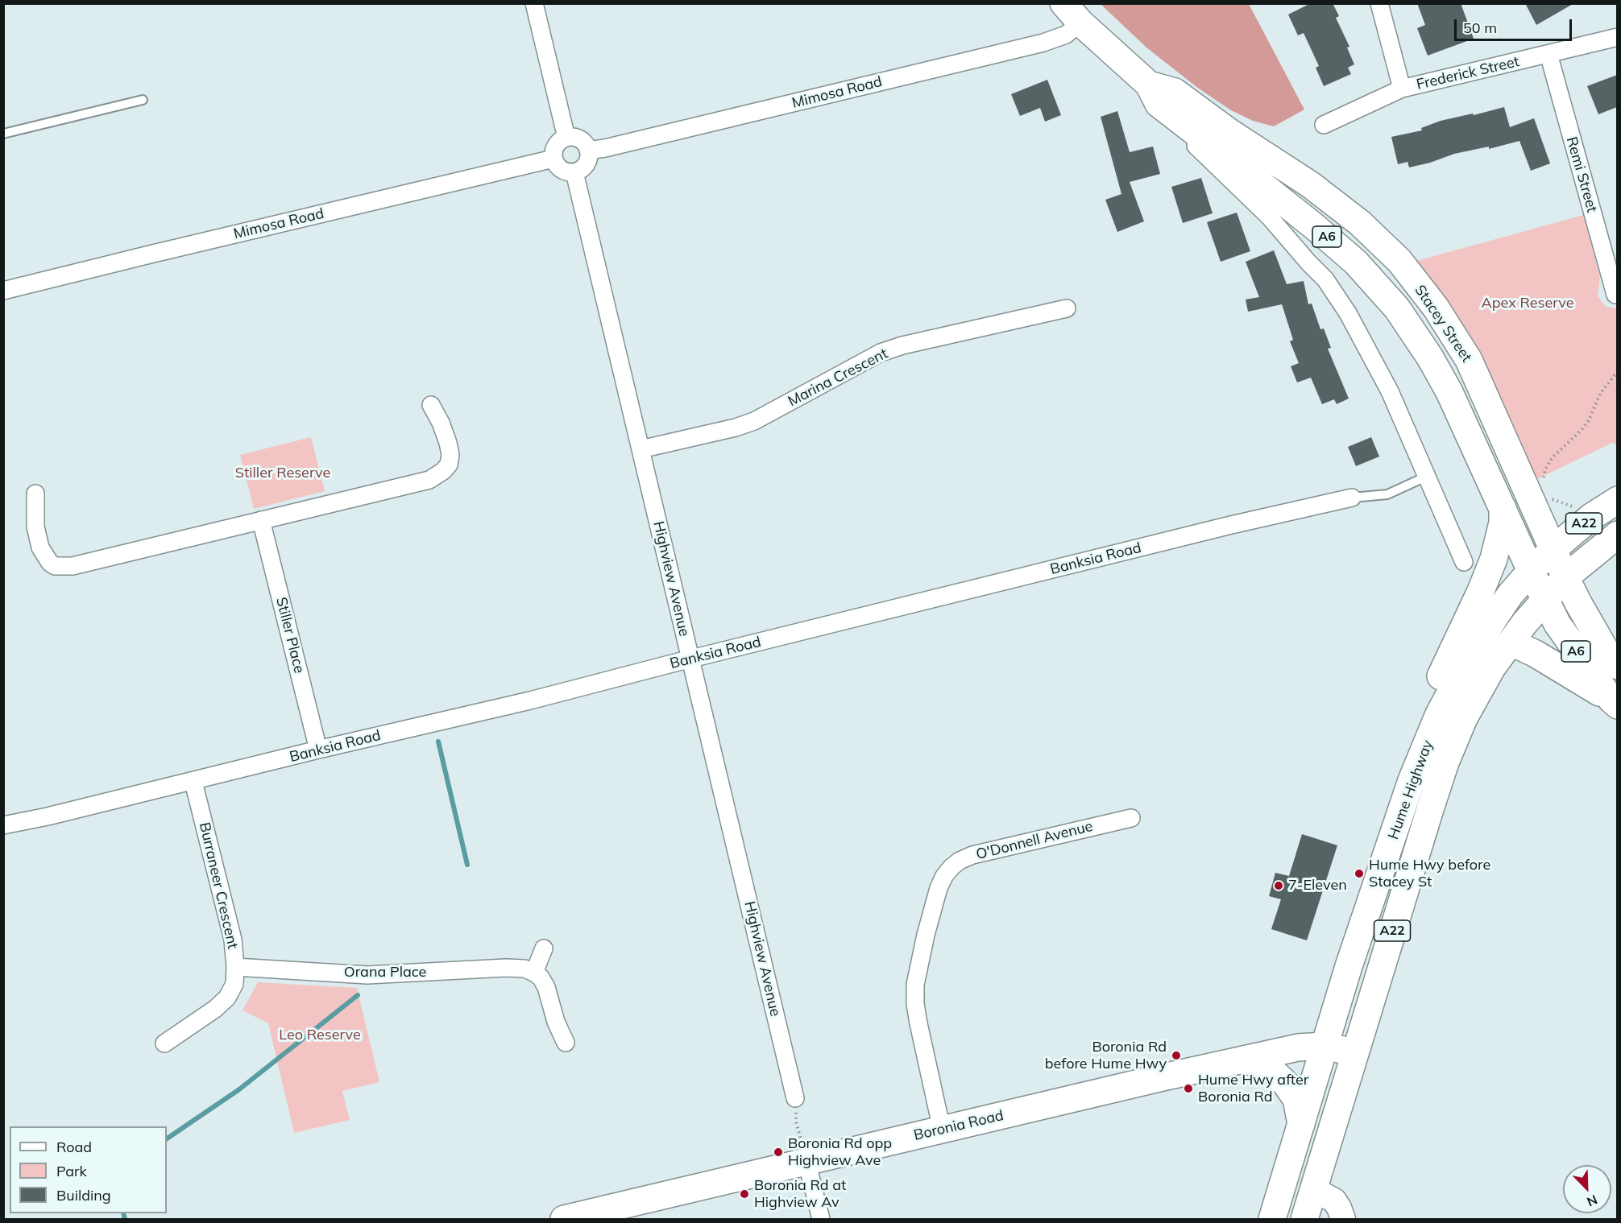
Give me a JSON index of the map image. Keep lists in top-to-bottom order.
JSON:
{
  "streets": {
    "main road": [
      "A6",
      "Stacey Street",
      "A22",
      "Hume Highway",
      "Boronia Road"
    ],
    "street": [
      "Frederick Street",
      "Mimosa Road",
      "Remi Street",
      "Marina Crescent",
      "Banksia Road",
      "Highview Avenue",
      "Stiller Place",
      "O'Donnell Avenue",
      "Burraneer Crescent",
      "Orana Place"
    ]
  },
  "crossings": [
    ["Frederick Street", "Remi Street"],
    ["Mimosa Road", "Stacey Street"],
    ["Mimosa Road", "Highview Avenue"],
    ["Stacey Street", "Banksia Road"],
    ["Stacey Street", "Hume Highway"],
    ["Marina Crescent", "Highview Avenue"],
    ["Banksia Road", "Highview Avenue"],
    ["Banksia Road", "Stiller Place"],
    ["Banksia Road", "Burraneer Crescent"],
    ["Hume Highway", "Boronia Road"],
    ["O'Donnell Avenue", "Boronia Road"],
    ["Burraneer Crescent", "Orana Place"]
  ],
  "parks": ["Apex Reserve", "Stiller Reserve", "Leo Reserve"],
  "places": [
    "Hume Hwy before Stacey St",
    "7-Eleven",
    "Boronia Rd before Hume Hwy",
    "Hume Hwy after Boronia Rd",
    "Boronia Rd opp Highview Ave",
    "Boronia Rd at Highview Av"
  ],
  "legend": ["Road", "Park", "Building"],
  "scale_bar": "50 m",
  "north": "bottom right"
}
